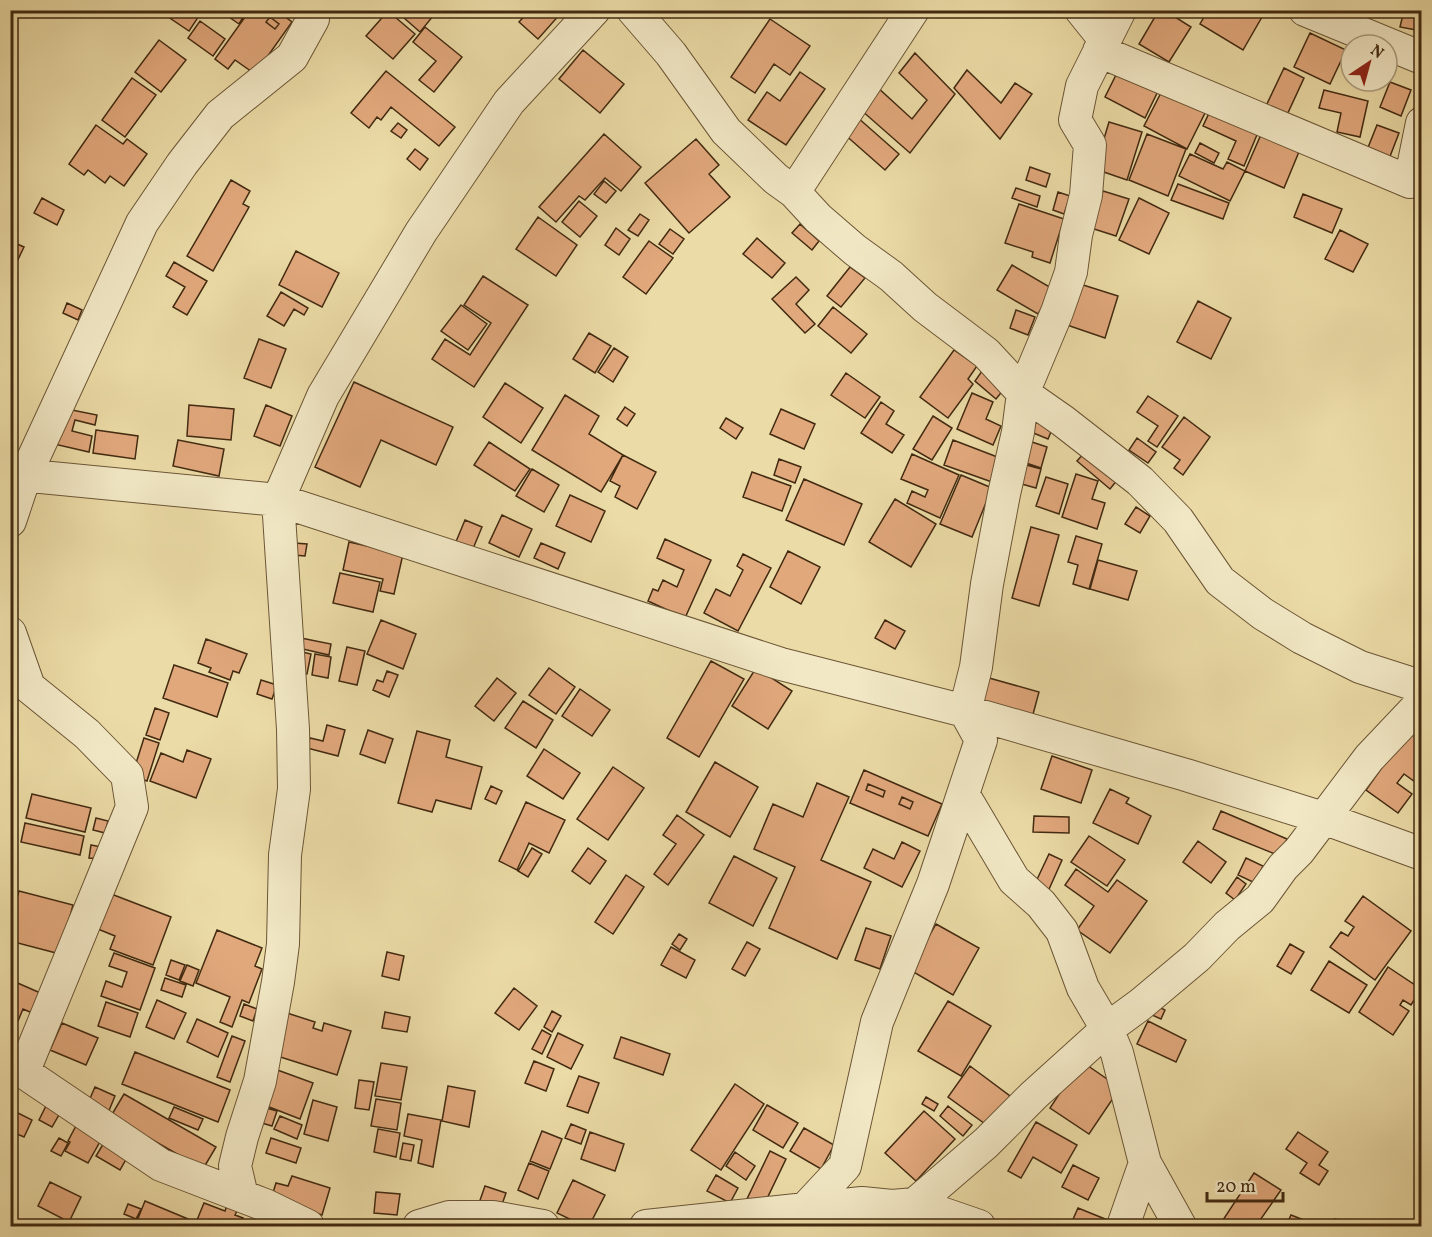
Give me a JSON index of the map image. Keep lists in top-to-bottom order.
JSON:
{
  "scale_bar": "20 m",
  "north": "top right"
}
